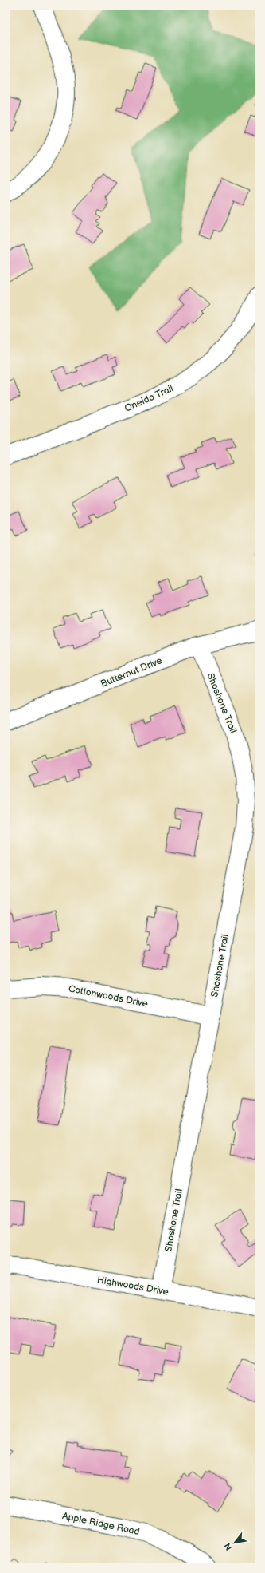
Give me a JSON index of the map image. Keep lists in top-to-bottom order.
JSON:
{
  "streets": {
    "street": [
      "Oneida Trail",
      "Butternut Drive",
      "Shoshone Trail",
      "Cottonwoods Drive",
      "Highwoods Drive",
      "Apple Ridge Road"
    ]
  },
  "crossings": [
    ["Butternut Drive", "Shoshone Trail"],
    ["Shoshone Trail", "Cottonwoods Drive"],
    ["Shoshone Trail", "Highwoods Drive"]
  ],
  "north": "bottom left"
}
